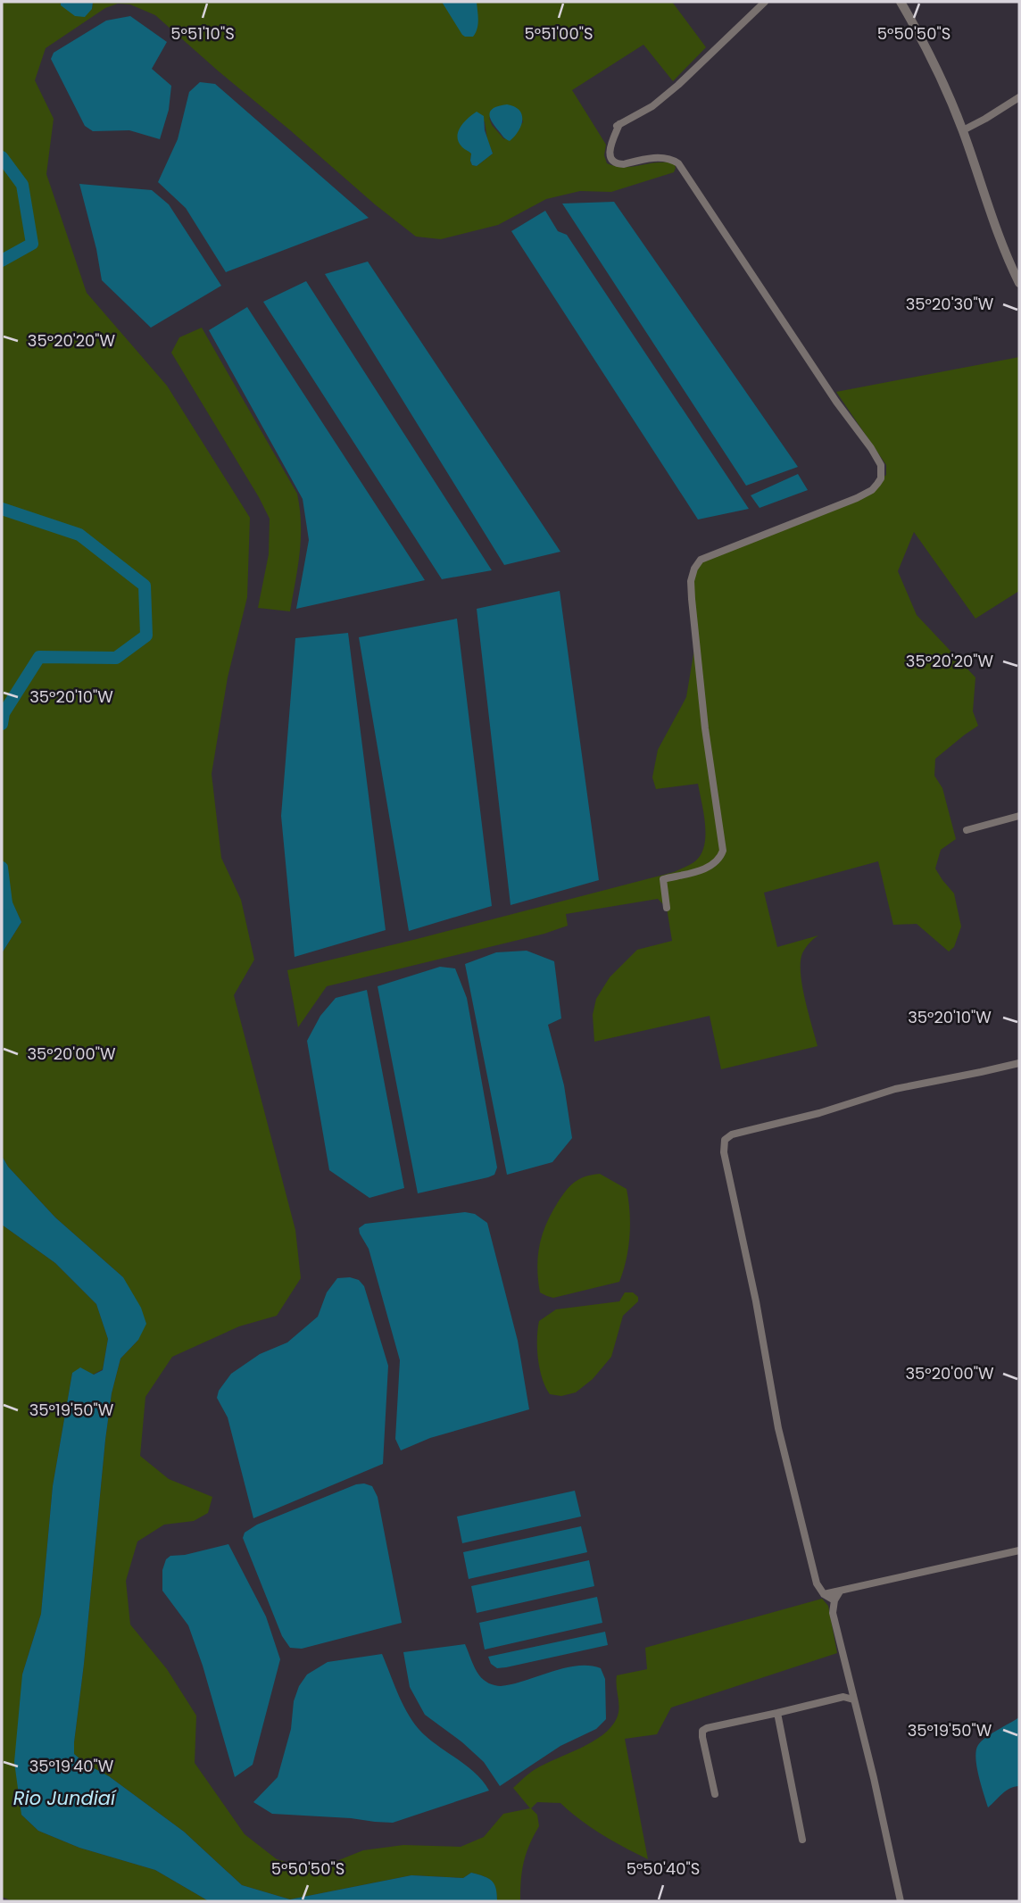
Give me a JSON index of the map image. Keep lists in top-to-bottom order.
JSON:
{
  "water": ["Rio Jundiaí"],
  "coordinates": [
    "5°51'10\"S",
    "5°51'00\"S",
    "5°50'50\"S",
    "35°20'30\"W",
    "35°20'20\"W",
    "35°20'10\"W",
    "35°20'00\"W",
    "35°19'50\"W",
    "35°19'40\"W",
    "5°50'40\"S"
  ]
}
